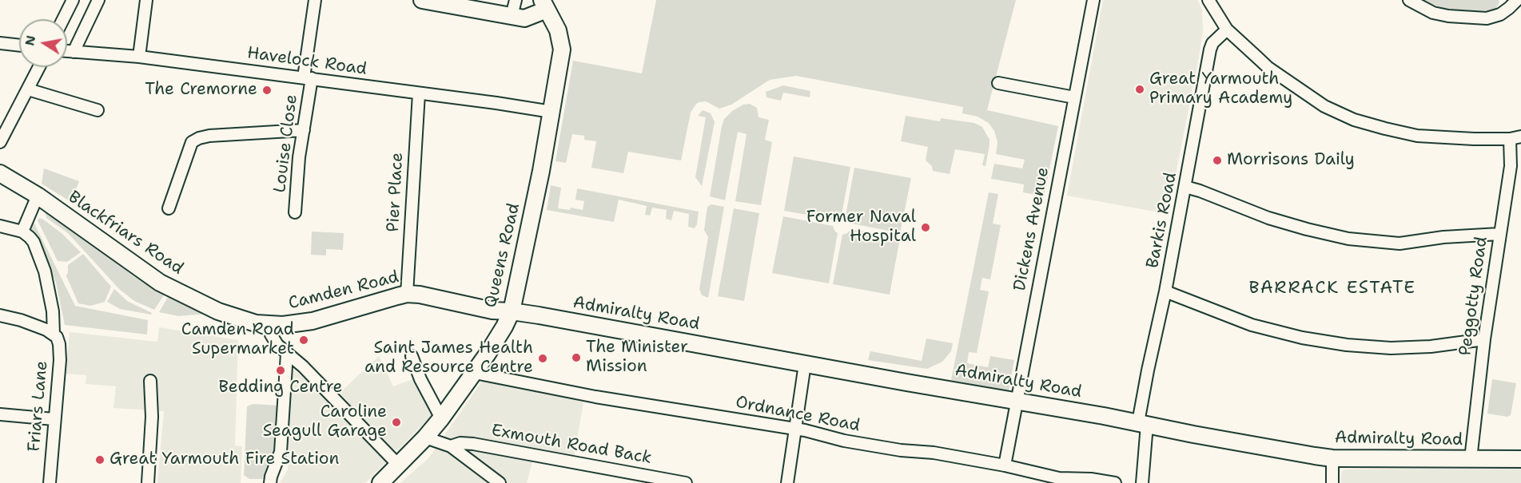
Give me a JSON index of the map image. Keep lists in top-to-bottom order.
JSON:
{
  "streets": {
    "street": [
      "Havelock Road",
      "Louise Close",
      "Pier Place",
      "Barkis Road",
      "Dickens Avenue",
      "Blackfriars Road",
      "Queens Road",
      "Camden Road",
      "Peggotty Road",
      "Admiralty Road",
      "Friars Lane",
      "Ordnance Road",
      "Exmouth Road Back"
    ]
  },
  "crossings": [
    ["Havelock Road", "Louise Close"],
    ["Havelock Road", "Pier Place"],
    ["Havelock Road", "Queens Road"],
    ["Pier Place", "Camden Road"],
    ["Barkis Road", "Admiralty Road"],
    ["Dickens Avenue", "Admiralty Road"],
    ["Dickens Avenue", "Ordnance Road"],
    ["Blackfriars Road", "Camden Road"],
    ["Queens Road", "Camden Road"],
    ["Queens Road", "Admiralty Road"],
    ["Queens Road", "Ordnance Road"],
    ["Camden Road", "Admiralty Road"],
    ["Peggotty Road", "Admiralty Road"]
  ],
  "districts": ["BARRACK ESTATE"],
  "places": [
    "Great Yarmouth Primary Academy",
    "The Cremorne",
    "Morrisons Daily",
    "Former Naval Hospital",
    "Camden Road Supermarket",
    "The Minister Mission",
    "Saint James Health and Resource Centre",
    "Bedding Centre",
    "Caroline Seagull Garage",
    "Great Yarmouth Fire Station"
  ],
  "north": "left"
}
